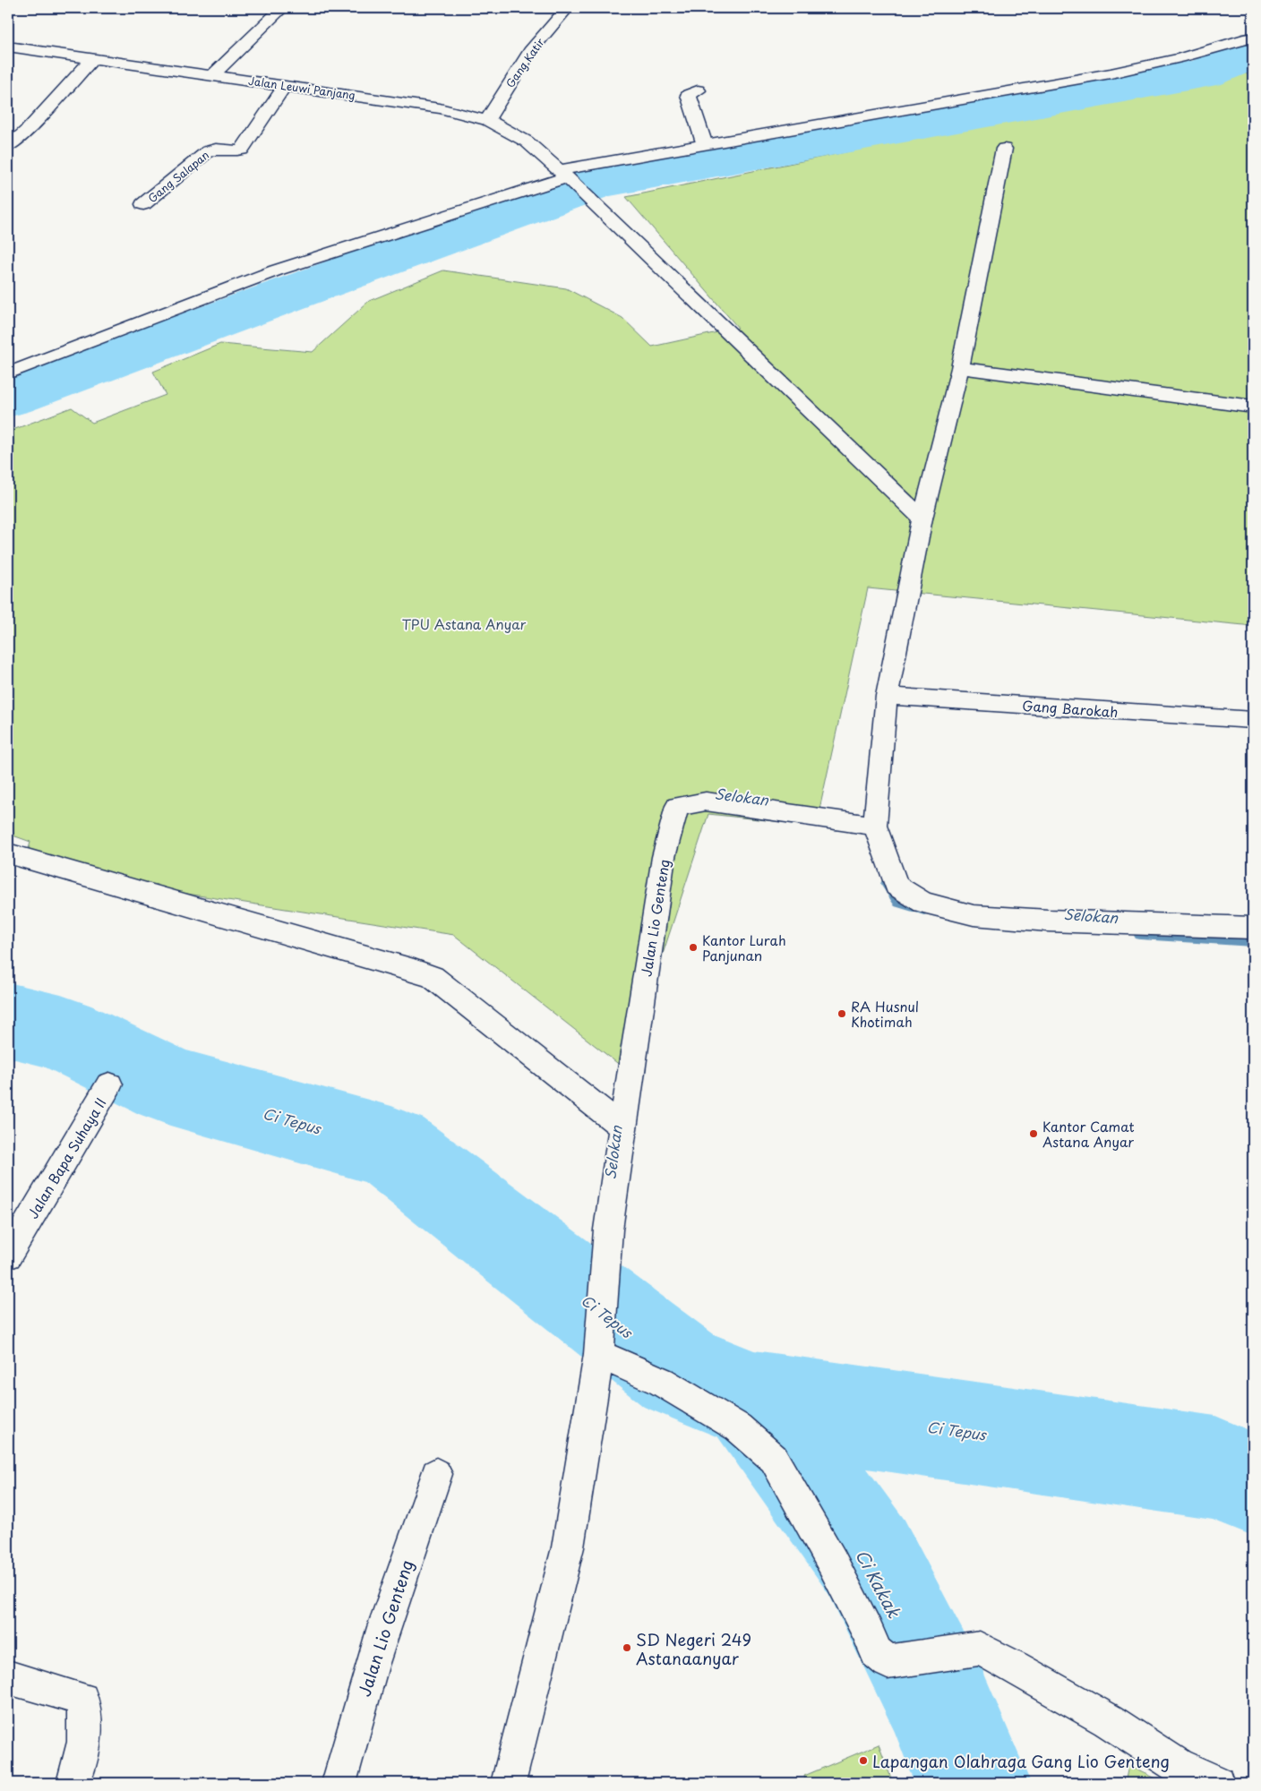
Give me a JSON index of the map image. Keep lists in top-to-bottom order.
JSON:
{
  "streets": {
    "street": [
      "Gang Katir",
      "Jalan Leuwi Panjang",
      "Gang Salapan",
      "Gang Barokah",
      "Jalan Lio Genteng",
      "Jalan Bapa Suhaya II"
    ]
  },
  "crossings": [
    ["Gang Katir", "Jalan Leuwi Panjang"],
    ["Jalan Leuwi Panjang", "Gang Salapan"]
  ],
  "water": ["Selokan", "Ci Tepus", "Ci Kakak"],
  "parks": ["TPU Astana Anyar"],
  "places": [
    "Kantor Lurah Panjunan",
    "RA Husnul Khotimah",
    "Kantor Camat Astana Anyar",
    "SD Negeri 249 Astanaanyar",
    "Lapangan Olahraga Gang Lio Genteng"
  ]
}
